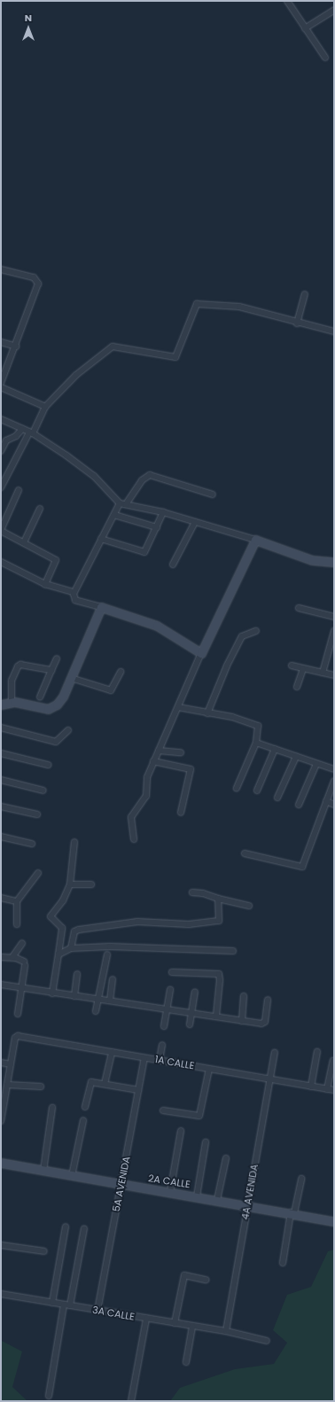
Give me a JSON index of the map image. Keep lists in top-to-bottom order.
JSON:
{
  "streets": {
    "street": [
      "1A CALLE",
      "2A CALLE",
      "5A AVENIDA",
      "4A AVENIDA",
      "3A CALLE"
    ]
  },
  "crossings": [
    ["1A CALLE", "5A AVENIDA"],
    ["1A CALLE", "4A AVENIDA"],
    ["2A CALLE", "5A AVENIDA"],
    ["2A CALLE", "4A AVENIDA"],
    ["5A AVENIDA", "3A CALLE"],
    ["4A AVENIDA", "3A CALLE"]
  ],
  "north": "top"
}
